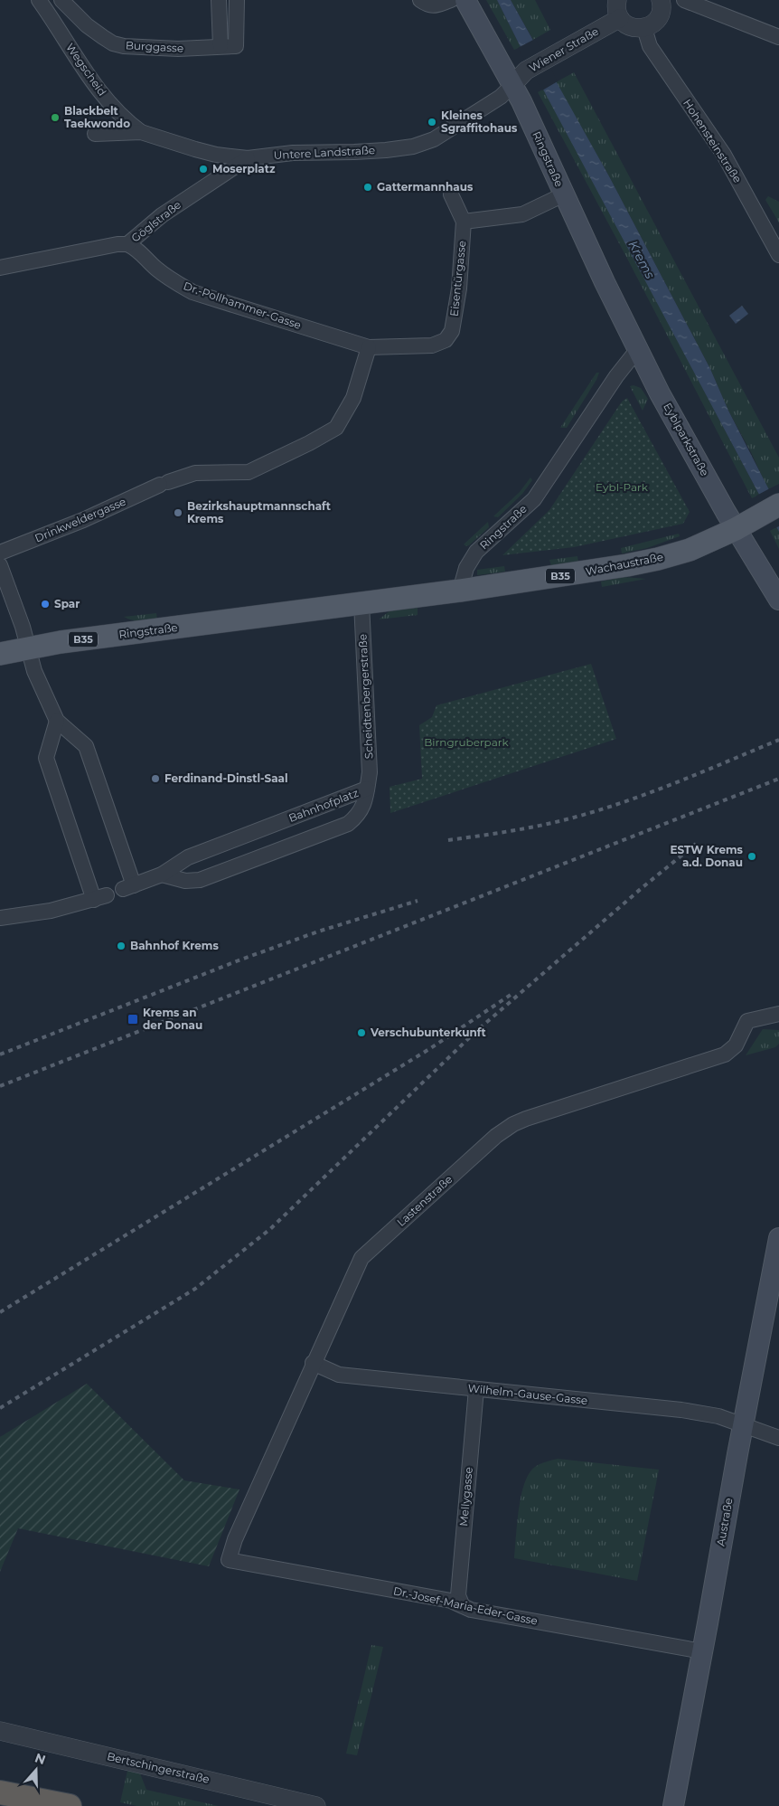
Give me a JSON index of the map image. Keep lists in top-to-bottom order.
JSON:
{
  "streets": {
    "main road": [
      "Ringstraße",
      "Eyblparkstraße",
      "Wachaustraße",
      "B35",
      "Austraße"
    ],
    "street": [
      "Burggasse",
      "Wiener Straße",
      "Wegscheid",
      "Hohensteinstraße",
      "Untere Landstraße",
      "Göglstraße",
      "Eisentürgasse",
      "Dr.-Pollhammer-Gasse",
      "Drinkweldergasse",
      "Scheidtenbergerstraße",
      "Bahnhofplatz",
      "Lastenstraße",
      "Wilhelm-Gause-Gasse",
      "Mellygasse",
      "Dr.-Josef-Maria-Eder-Gasse",
      "Bertschingerstraße"
    ]
  },
  "crossings": [
    ["Wiener Straße", "Untere Landstraße"],
    ["Wiener Straße", "Ringstraße"],
    ["Wegscheid", "Untere Landstraße"],
    ["Untere Landstraße", "Ringstraße"],
    ["Untere Landstraße", "Göglstraße"],
    ["Ringstraße", "Eyblparkstraße"],
    ["Ringstraße", "Wachaustraße"],
    ["Ringstraße", "Scheidtenbergerstraße"],
    ["Ringstraße", "Bahnhofplatz"],
    ["Göglstraße", "Dr.-Pollhammer-Gasse"],
    ["Eisentürgasse", "Dr.-Pollhammer-Gasse"],
    ["Eisentürgasse", "Drinkweldergasse"],
    ["Dr.-Pollhammer-Gasse", "Drinkweldergasse"],
    ["Eyblparkstraße", "Wachaustraße"],
    ["Scheidtenbergerstraße", "Bahnhofplatz"],
    ["Lastenstraße", "Wilhelm-Gause-Gasse"],
    ["Lastenstraße", "Dr.-Josef-Maria-Eder-Gasse"],
    ["Wilhelm-Gause-Gasse", "Mellygasse"],
    ["Wilhelm-Gause-Gasse", "Austraße"],
    ["Mellygasse", "Dr.-Josef-Maria-Eder-Gasse"],
    ["Austraße", "Dr.-Josef-Maria-Eder-Gasse"]
  ],
  "water": ["Krems"],
  "parks": ["Eybl-Park", "Birngruberpark"],
  "places": {
    "other": [
      "Blackbelt Taekwondo",
      "Kleines Sgraffitohaus",
      "Moserplatz",
      "Gattermannhaus",
      "Bezirkshauptmannschaft Krems",
      "Spar",
      "Ferdinand-Dinstl-Saal",
      "ESTW Krems a.d. Donau",
      "Bahnhof Krems",
      "Verschubunterkunft"
    ],
    "transit": ["Krems an der Donau"]
  },
  "north": "top"
}
